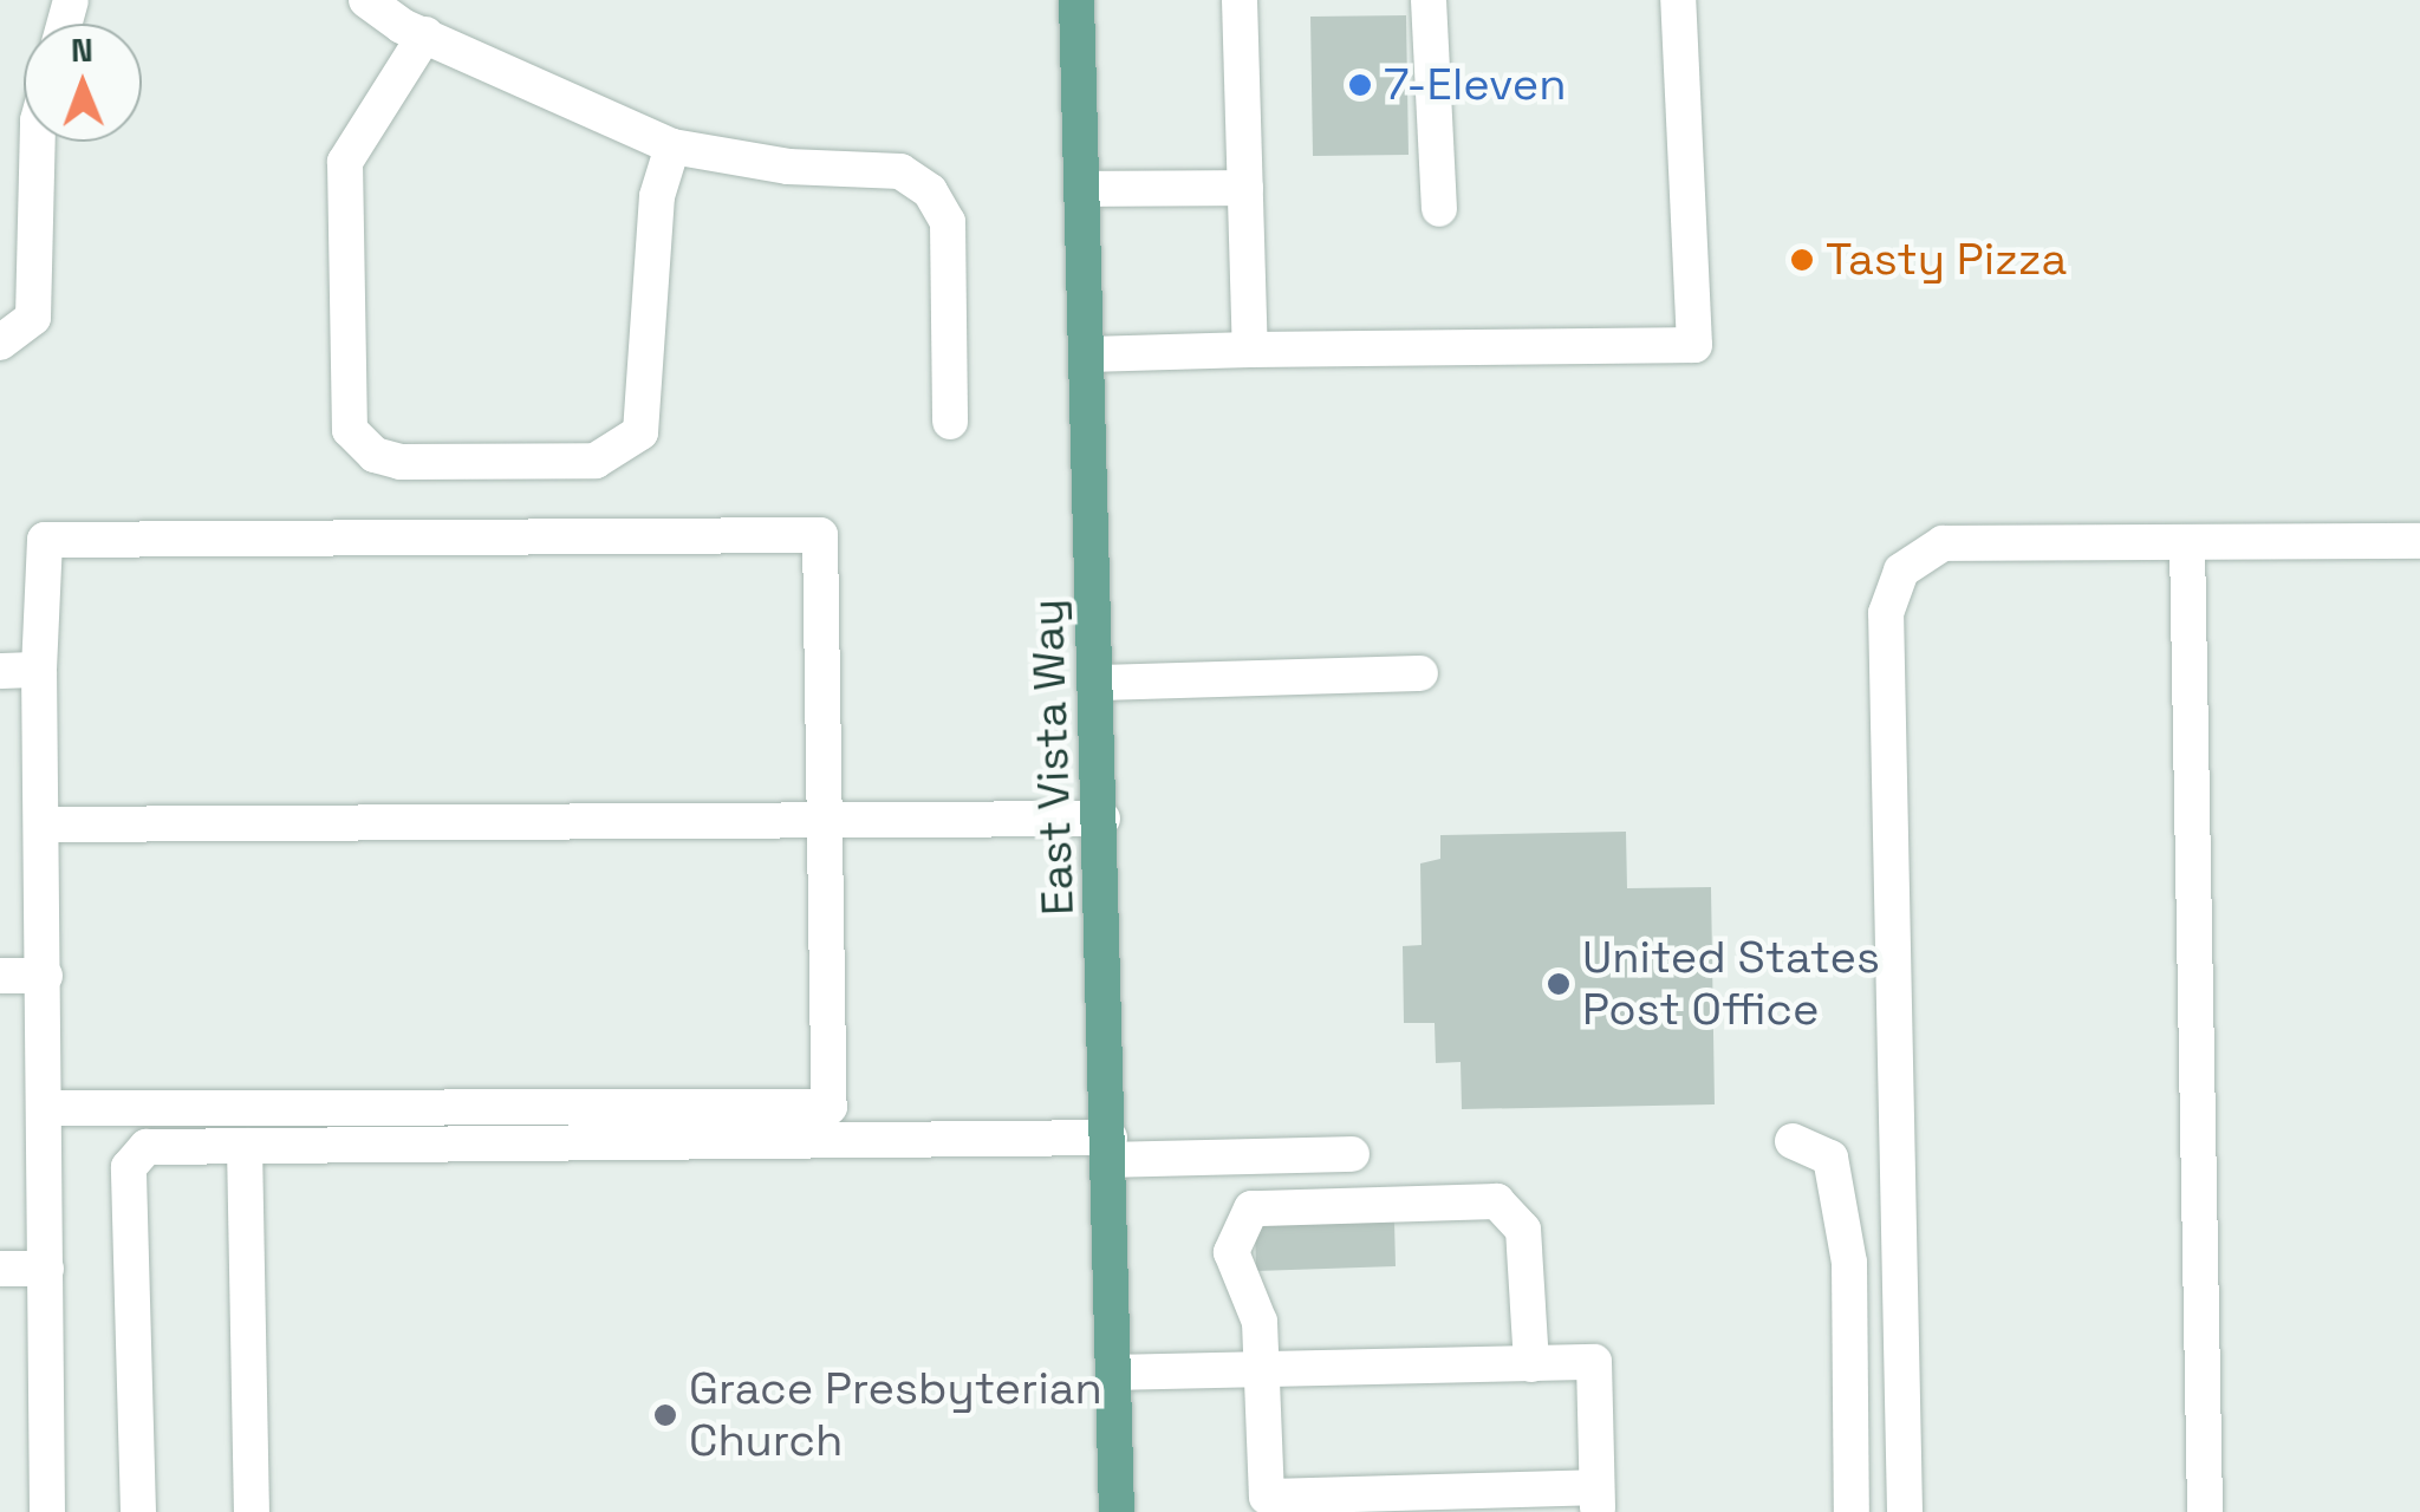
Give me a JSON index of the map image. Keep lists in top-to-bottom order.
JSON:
{
  "streets": {
    "main road": ["East Vista Way"]
  },
  "places": [
    "7-Eleven",
    "Tasty Pizza",
    "United States Post Office",
    "Grace Presbyterian Church"
  ],
  "north": "top"
}
